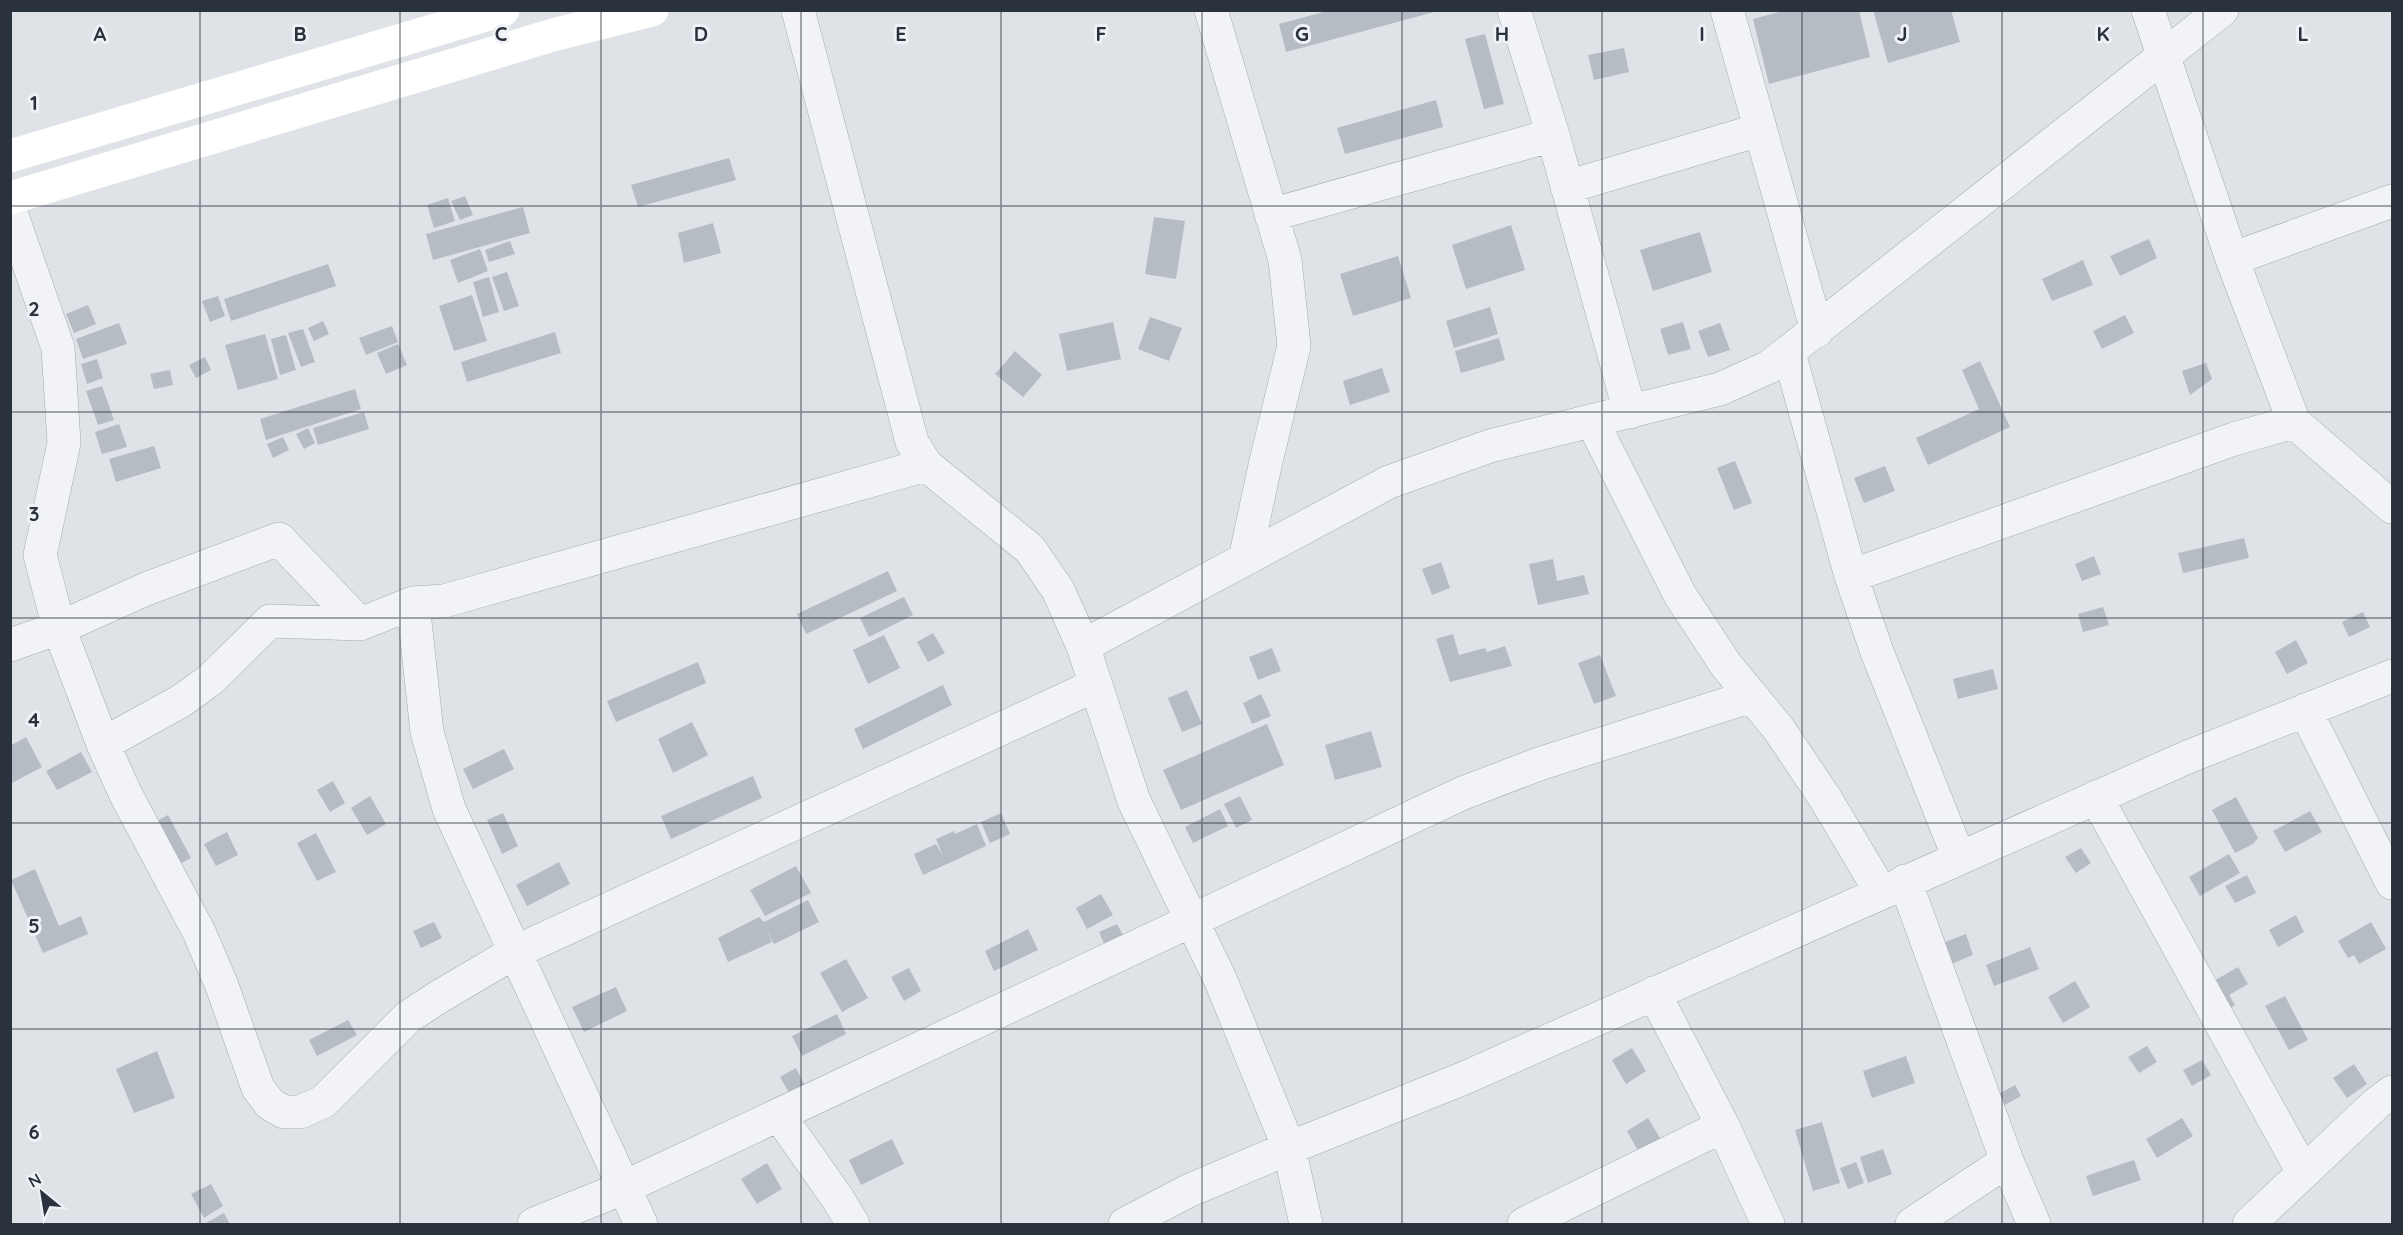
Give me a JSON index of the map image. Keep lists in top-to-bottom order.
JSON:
{
  "north": "top left",
  "grid": {
    "columns": [
      "A",
      "B",
      "C",
      "D",
      "E",
      "F",
      "G",
      "H",
      "I",
      "J",
      "K",
      "L"
    ],
    "rows": [
      "1",
      "2",
      "3",
      "4",
      "5",
      "6"
    ]
  }
}
